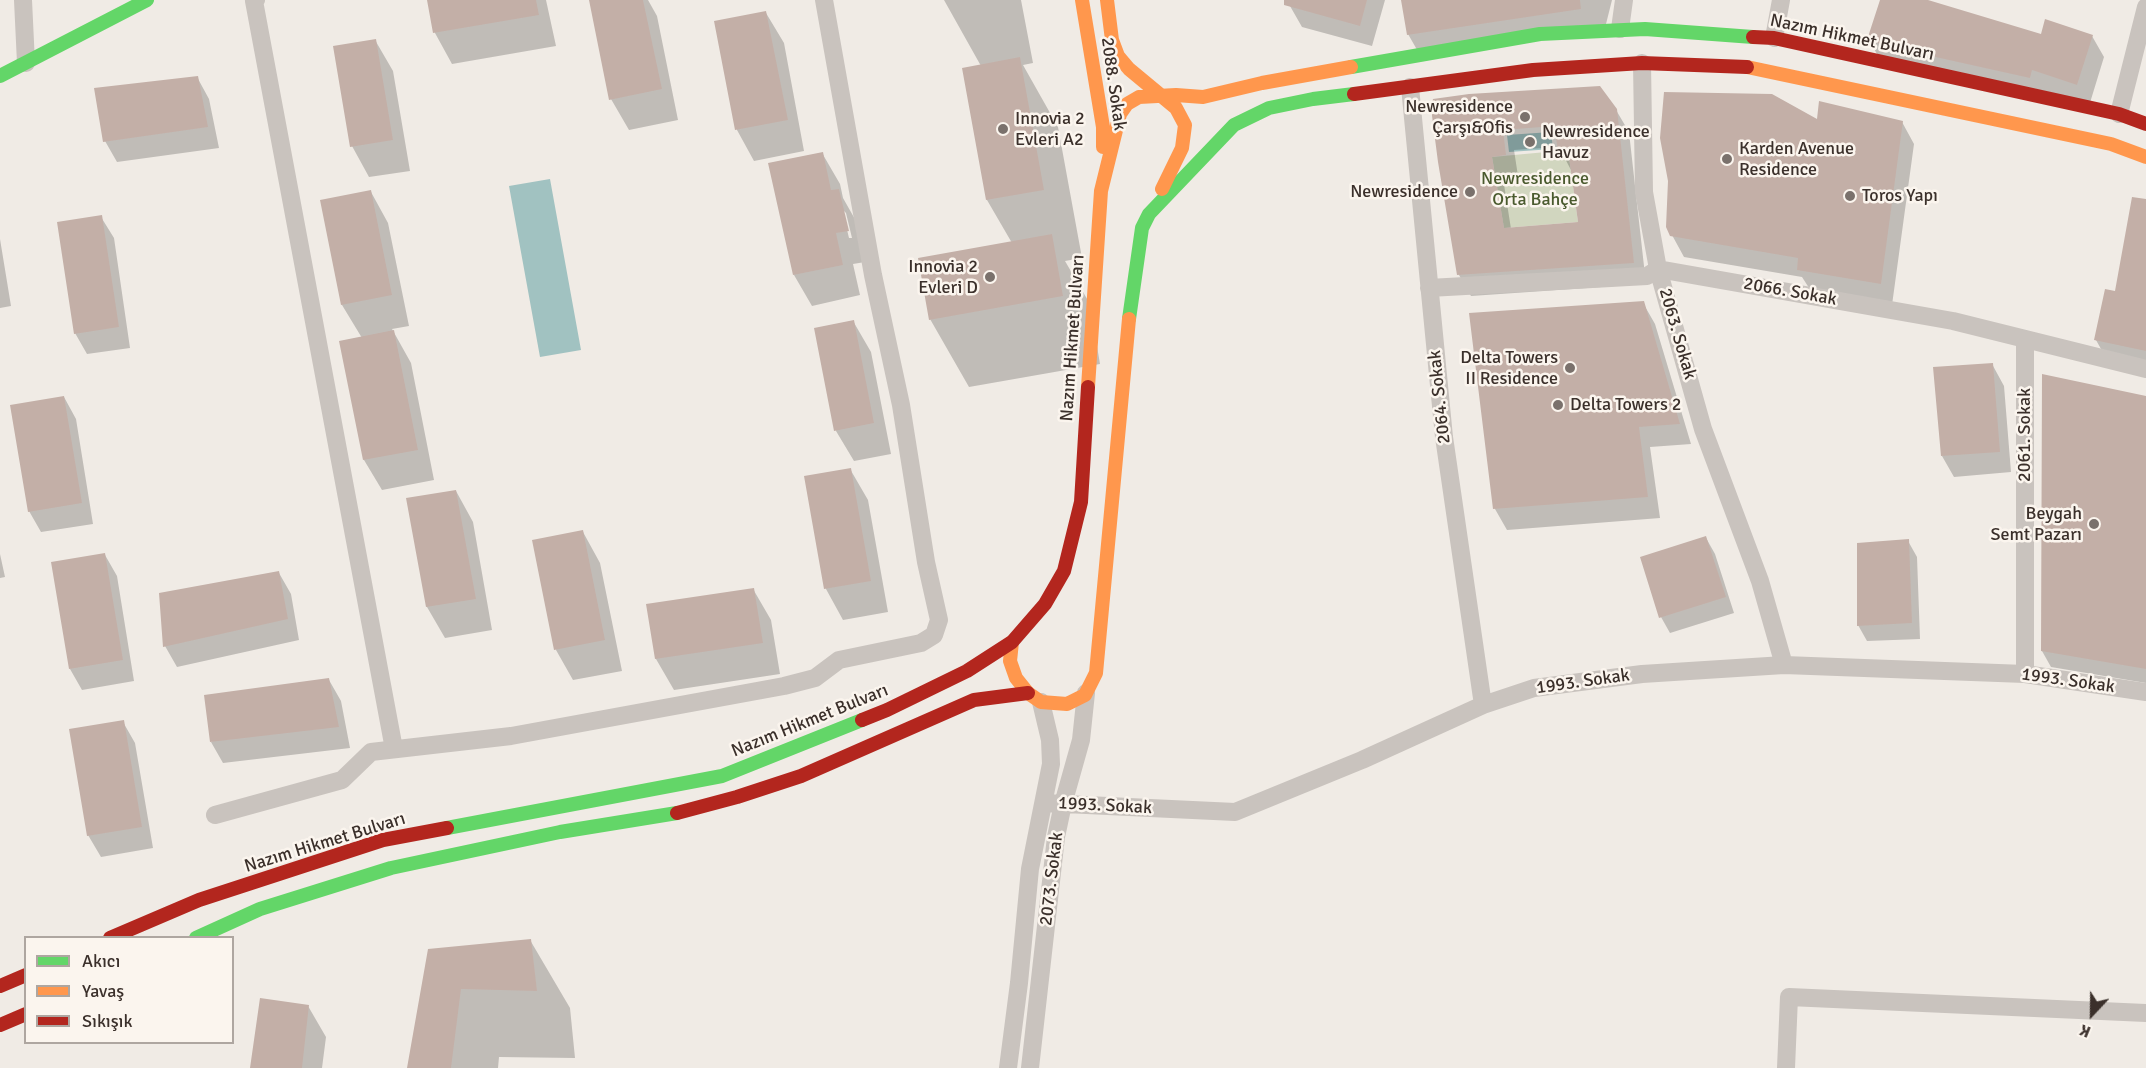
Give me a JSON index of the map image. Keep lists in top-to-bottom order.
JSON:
{
  "streets": {
    "main road": ["Nazım Hikmet Bulvarı", "2088. Sokak"],
    "street": [
      "2066. Sokak",
      "2063. Sokak",
      "2064. Sokak",
      "2061. Sokak",
      "1993. Sokak",
      "2073. Sokak"
    ]
  },
  "crossings": [
    ["Nazım Hikmet Bulvarı", "2088. Sokak"],
    ["Nazım Hikmet Bulvarı", "2063. Sokak"],
    ["Nazım Hikmet Bulvarı", "2064. Sokak"],
    ["Nazım Hikmet Bulvarı", "2073. Sokak"],
    ["2066. Sokak", "2063. Sokak"],
    ["2066. Sokak", "2064. Sokak"],
    ["2066. Sokak", "2061. Sokak"],
    ["2063. Sokak", "1993. Sokak"],
    ["2064. Sokak", "1993. Sokak"],
    ["2061. Sokak", "1993. Sokak"],
    ["1993. Sokak", "2073. Sokak"]
  ],
  "parks": ["Newresidence Orta Bahçe"],
  "places": [
    "Newresidence Çarşı&Ofis",
    "Innovia 2 Evleri A2",
    "Newresidence Havuz",
    "Karden Avenue Residence",
    "Newresidence",
    "Toros Yapı",
    "Innovia 2 Evleri D",
    "Delta Towers II Residence",
    "Delta Towers 2",
    "Beygah Semt Pazarı"
  ],
  "legend": ["Akıcı", "Yavaş", "Sıkışık"],
  "north": "bottom"
}
